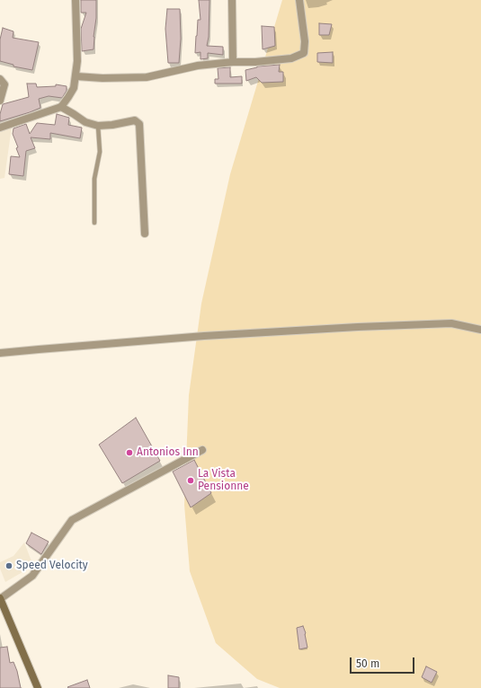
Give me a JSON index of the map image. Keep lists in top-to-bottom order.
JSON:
{
  "places": ["Antonios Inn", "La Vista Pensionne", "Speed Velocity"],
  "scale_bar": "50 m"
}
